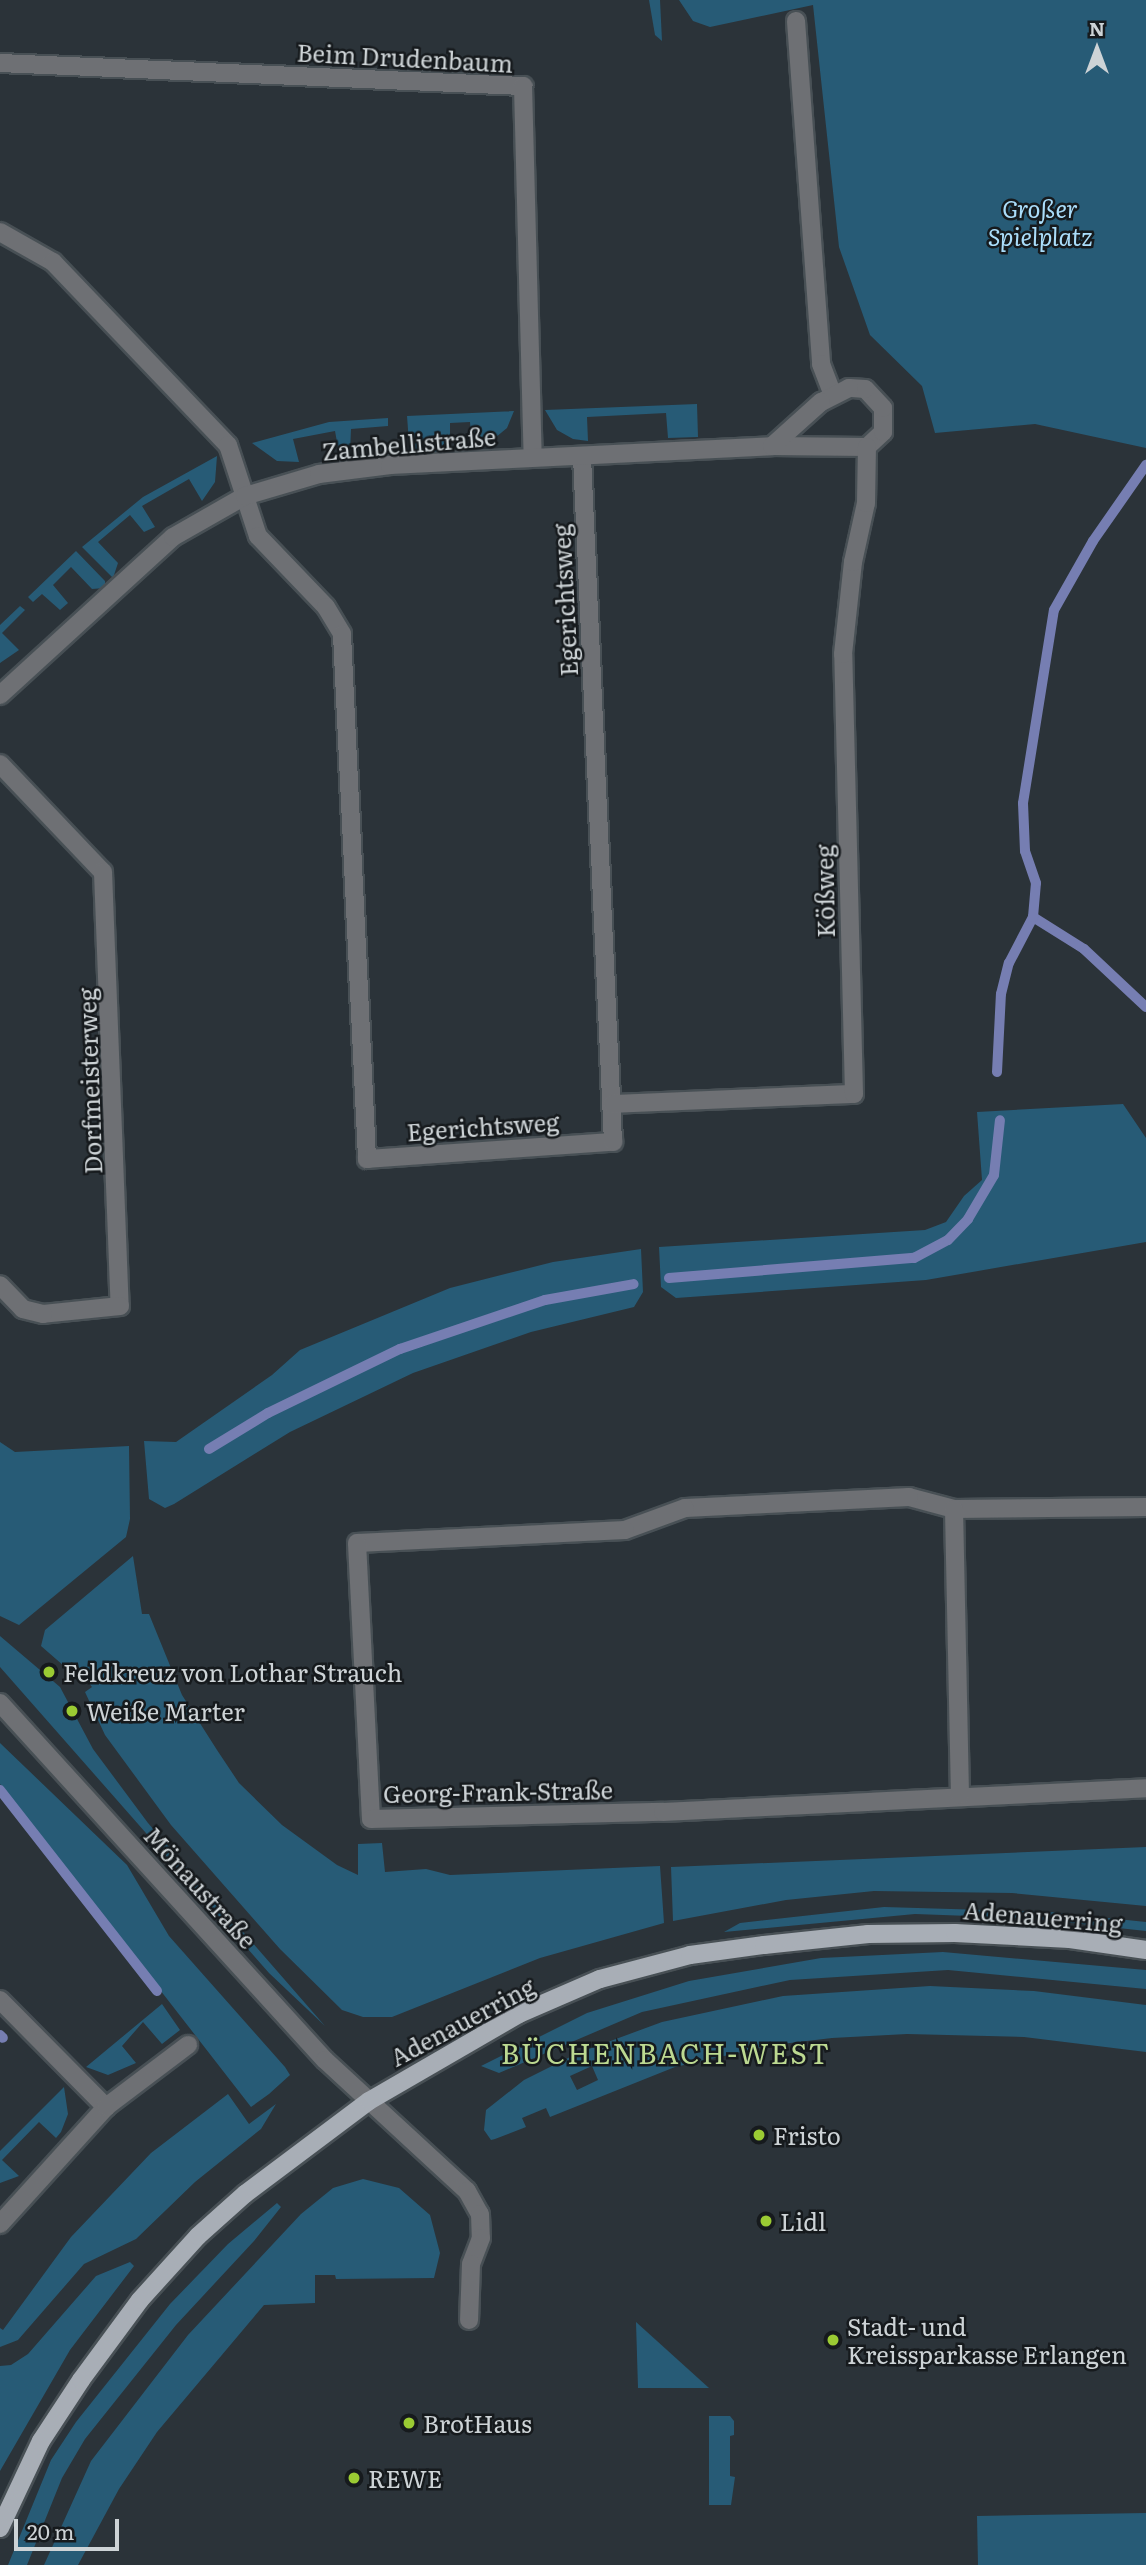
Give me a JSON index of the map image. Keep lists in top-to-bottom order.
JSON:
{
  "streets": {
    "main road": ["Adenauerring"],
    "street": [
      "Beim Drudenbaum",
      "Zambellistraße",
      "Egerichtsweg",
      "Kößweg",
      "Dorfmeisterweg",
      "Georg-Frank-Straße",
      "Mönaustraße"
    ]
  },
  "crossings": [
    ["Beim Drudenbaum", "Zambellistraße"],
    ["Zambellistraße", "Egerichtsweg"],
    ["Zambellistraße", "Kößweg"],
    ["Egerichtsweg", "Kößweg"],
    ["Mönaustraße", "Adenauerring"]
  ],
  "districts": ["BÜCHENBACH-WEST"],
  "parks": ["Großer Spielplatz"],
  "places": [
    "Feldkreuz von Lothar Strauch",
    "Weiße Marter",
    "Fristo",
    "Lidl",
    "Stadt- und Kreissparkasse Erlangen",
    "BrotHaus",
    "REWE"
  ],
  "scale_bar": "20 m",
  "north": "top"
}
